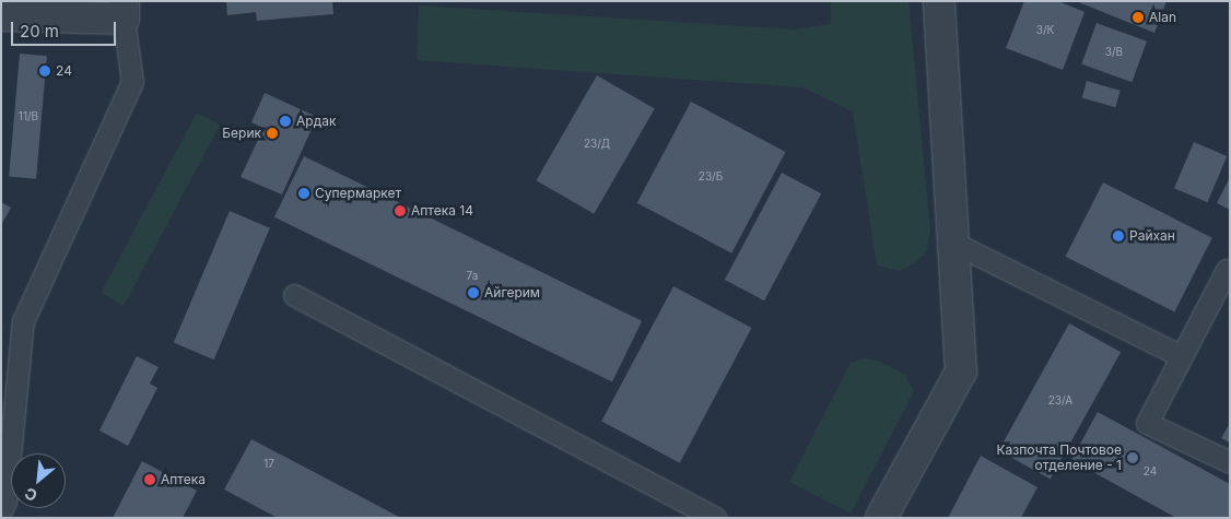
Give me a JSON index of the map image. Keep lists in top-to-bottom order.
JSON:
{
  "places": [
    "Alan",
    "24",
    "Ардак",
    "Берик",
    "Супермаркет",
    "Аптека 14",
    "Райхан",
    "Айгерим",
    "Казпочта Почтовое отделение - 1",
    "Аптека"
  ],
  "house_numbers": [
    "3/К",
    "3/В",
    "11/В",
    "23/Д",
    "23/Б",
    "7а",
    "23/А",
    "17",
    "24"
  ],
  "scale_bar": "20 m",
  "north": "bottom left"
}
